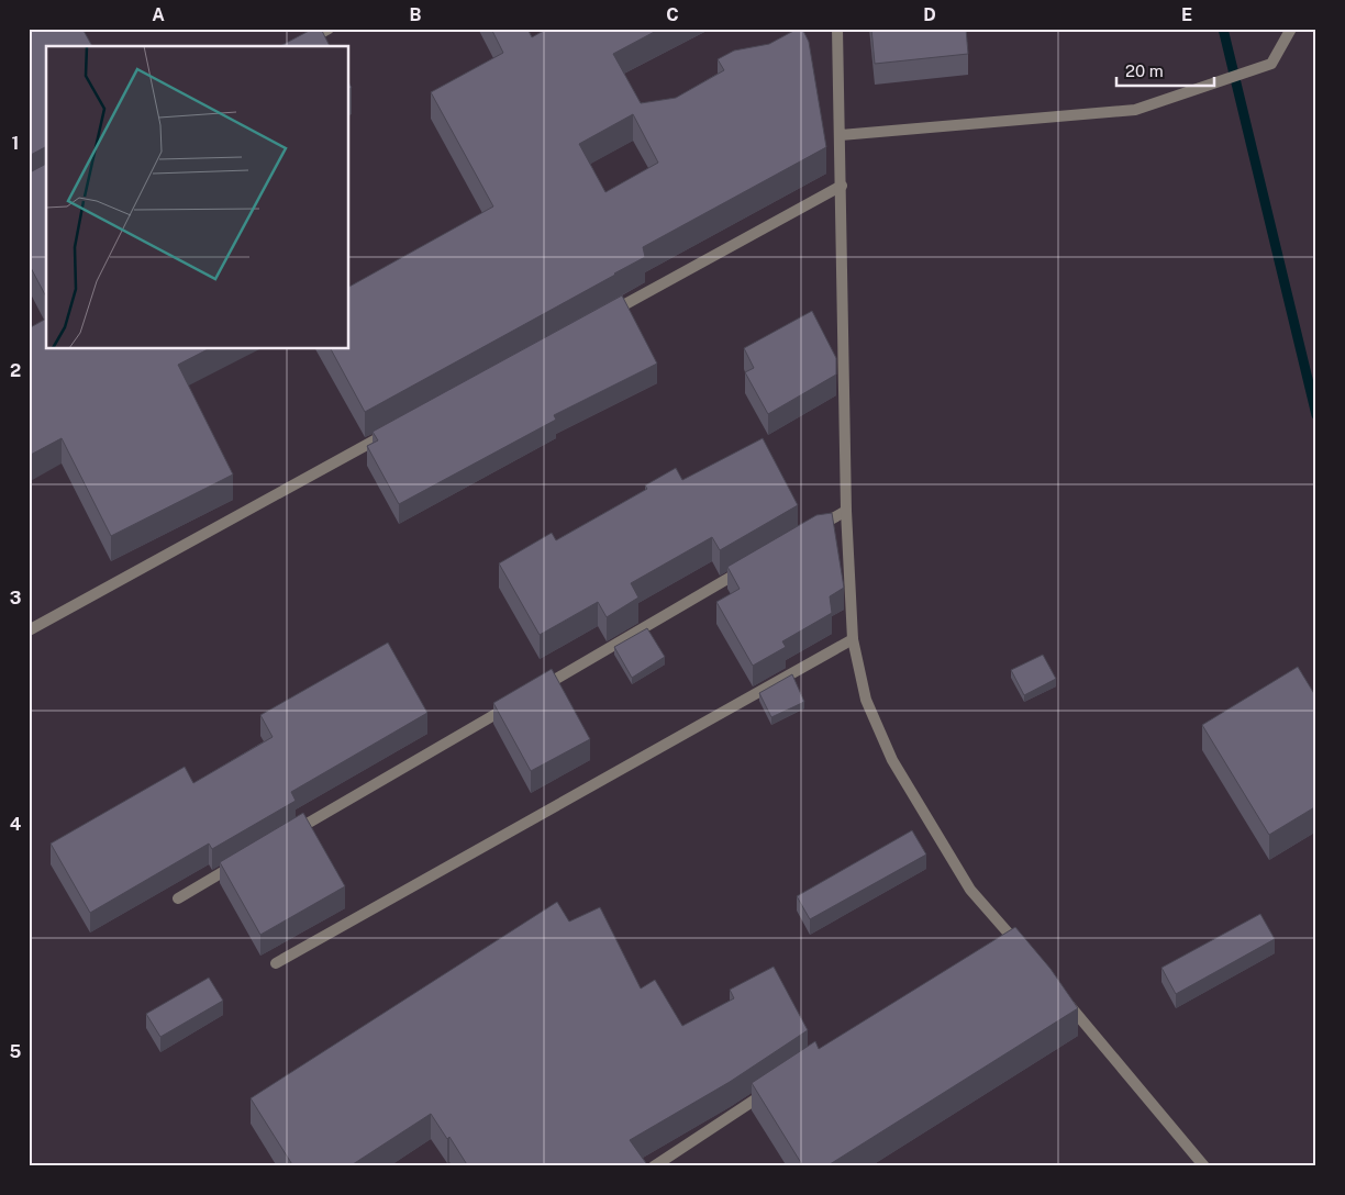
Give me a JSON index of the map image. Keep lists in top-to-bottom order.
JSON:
{
  "scale_bar": "20 m",
  "grid": {
    "columns": [
      "A",
      "B",
      "C",
      "D",
      "E"
    ],
    "rows": [
      "1",
      "2",
      "3",
      "4",
      "5"
    ]
  }
}
